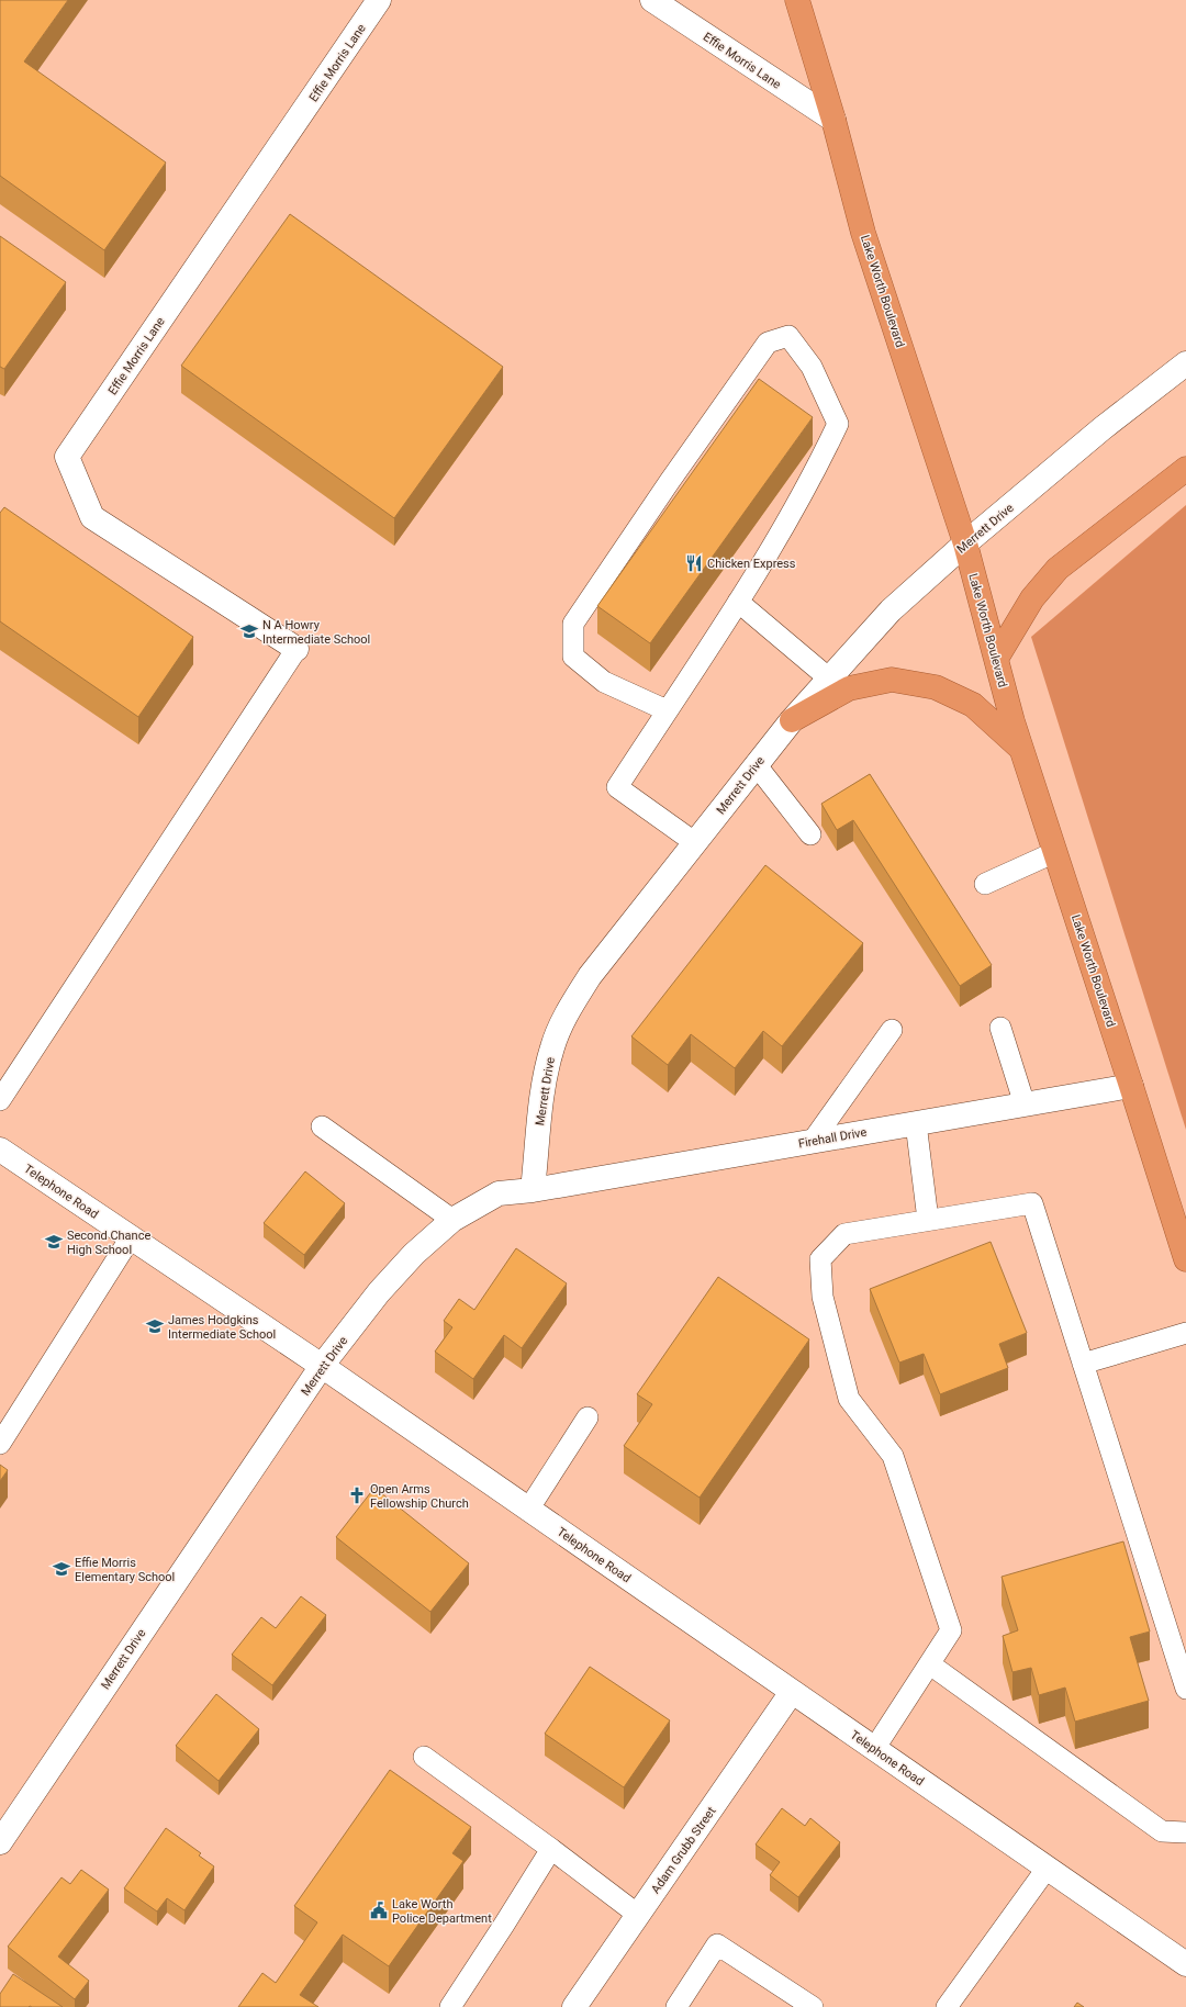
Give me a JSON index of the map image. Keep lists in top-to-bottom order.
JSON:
{
  "streets": {
    "highway": ["Lake Worth Boulevard"],
    "street": [
      "Effie Morris Lane",
      "Merrett Drive",
      "Firehall Drive",
      "Telephone Road",
      "Adam Grubb Street"
    ]
  },
  "crossings": [
    ["Effie Morris Lane", "Lake Worth Boulevard"],
    ["Lake Worth Boulevard", "Merrett Drive"],
    ["Lake Worth Boulevard", "Firehall Drive"],
    ["Merrett Drive", "Firehall Drive"],
    ["Merrett Drive", "Telephone Road"],
    ["Telephone Road", "Adam Grubb Street"]
  ],
  "places": {
    "restaurant": ["Chicken Express"],
    "school or university": [
      "N A Howry Intermediate School",
      "Second Chance High School",
      "James Hodgkins Intermediate School",
      "Effie Morris Elementary School"
    ],
    "church": ["Open Arms Fellowship Church"],
    "public building": ["Lake Worth Police Department"]
  }
}
